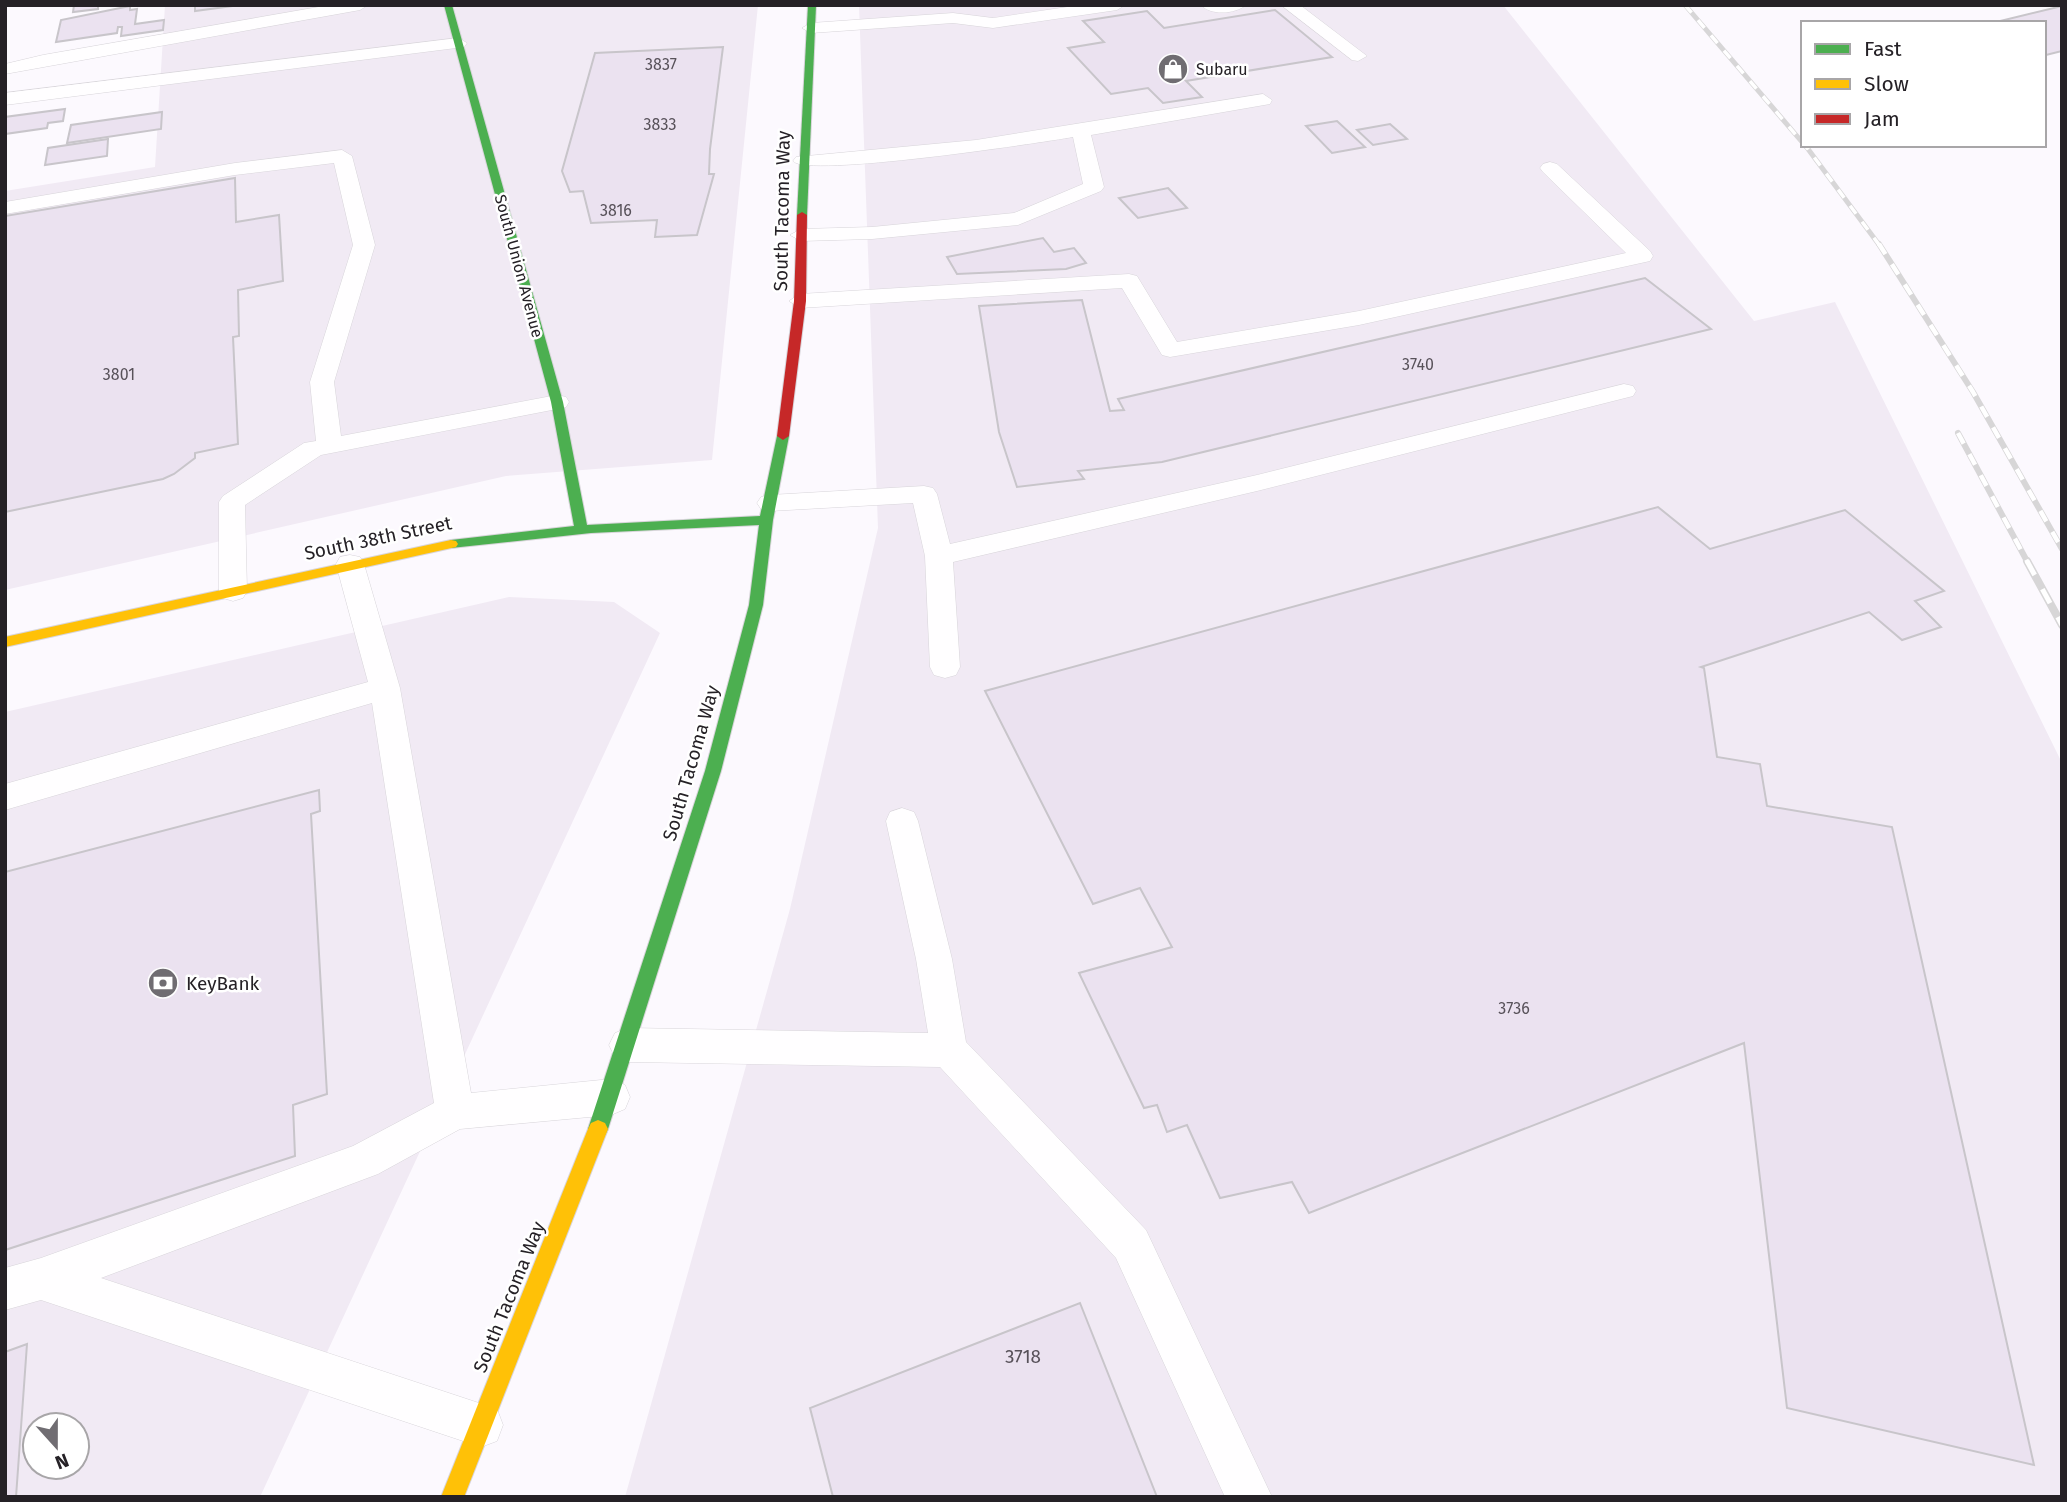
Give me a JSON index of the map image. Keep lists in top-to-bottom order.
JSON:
{
  "streets": {
    "main road": ["South Tacoma Way", "South Union Avenue", "South 38th Street"]
  },
  "crossings": [
    ["South Tacoma Way", "South 38th Street"],
    ["South Union Avenue", "South 38th Street"]
  ],
  "places": {
    "shop": ["Subaru"],
    "bank": ["KeyBank"]
  },
  "house_numbers": [
    "3837",
    "3833",
    "3816",
    "3740",
    "3801",
    "3736",
    "3718"
  ],
  "legend": ["Fast", "Slow", "Jam"],
  "north": "bottom"
}
